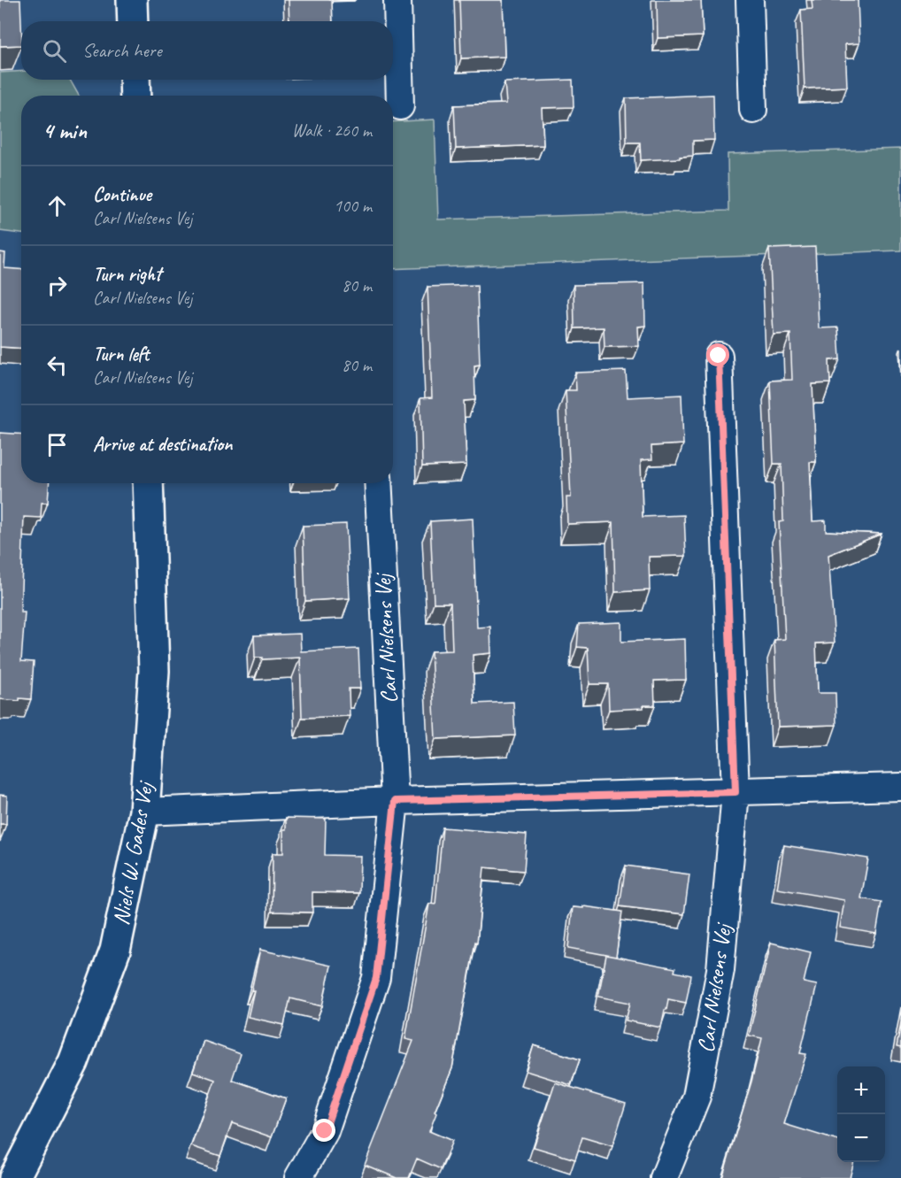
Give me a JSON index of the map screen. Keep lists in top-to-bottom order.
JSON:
{
  "streets": {
    "street": ["Carl Nielsens Vej", "Niels W. Gades Vej"]
  },
  "page": {
    "search": "Search here",
    "heading": ["4 min", "Walk · 260 m"],
    "list": [
      ["Continue", "Carl Nielsens Vej", "100 m"],
      ["Turn right", "Carl Nielsens Vej", "80 m"],
      ["Turn left", "Carl Nielsens Vej", "80 m"],
      "Arrive at destination"
    ],
    "map_buttons": ["+", "−"]
  }
}
